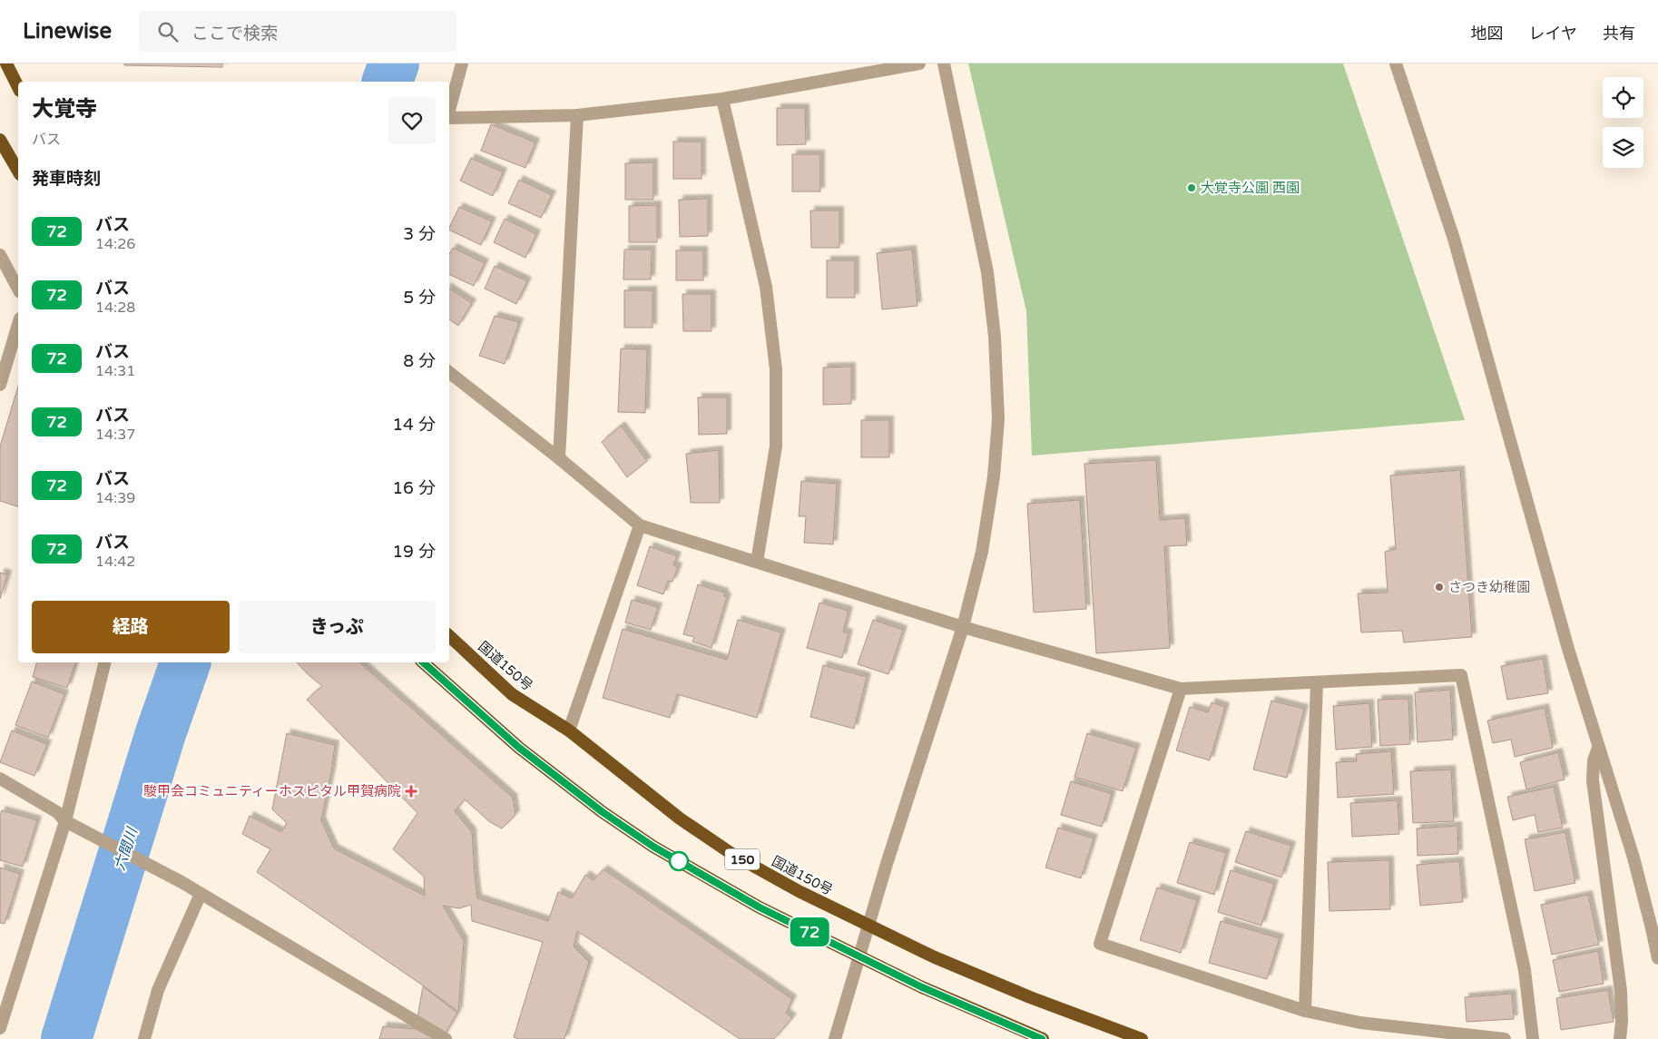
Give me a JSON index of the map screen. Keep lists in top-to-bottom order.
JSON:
{
  "streets": {
    "highway": ["国道150号", "150"]
  },
  "water": ["六間川"],
  "places": {
    "other": ["大覚寺公園 西園", "さつき幼稚園"],
    "health": ["駿甲会コミュニティーホスピタル甲賀病院"]
  },
  "lines": ["bus line 72"],
  "page": {
    "header": "Linewise",
    "search": "ここで検索",
    "nav": ["地図", "レイヤ", "共有"],
    "on_map": "72",
    "heading": [
      ["大覚寺", "バス"],
      "発車時刻"
    ],
    "list": [
      {
        "mark": "72",
        "name": "バス",
        "note": "14:26",
        "value": "3 分"
      },
      {
        "mark": "72",
        "name": "バス",
        "note": "14:28",
        "value": "5 分"
      },
      {
        "mark": "72",
        "name": "バス",
        "note": "14:31",
        "value": "8 分"
      },
      {
        "mark": "72",
        "name": "バス",
        "note": "14:37",
        "value": "14 分"
      },
      {
        "mark": "72",
        "name": "バス",
        "note": "14:39",
        "value": "16 分"
      },
      {
        "mark": "72",
        "name": "バス",
        "note": "14:42",
        "value": "19 分"
      }
    ],
    "buttons": ["経路", "きっぷ"]
  }
}
